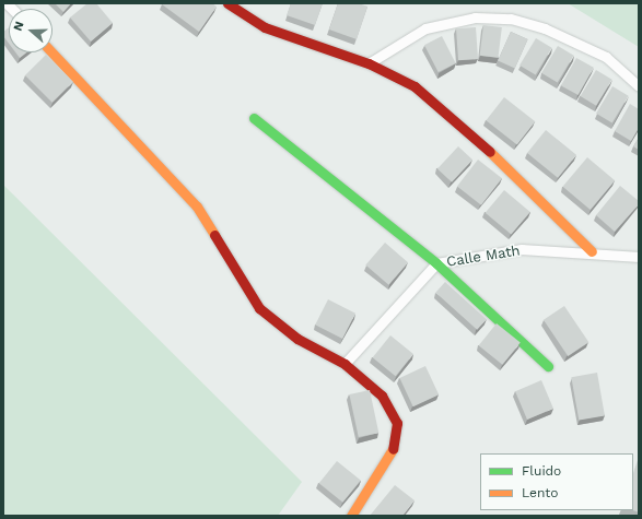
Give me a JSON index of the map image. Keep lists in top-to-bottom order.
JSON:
{
  "streets": {
    "street": ["Calle Math"]
  },
  "legend": ["Fluido", "Lento"],
  "north": "left"
}
